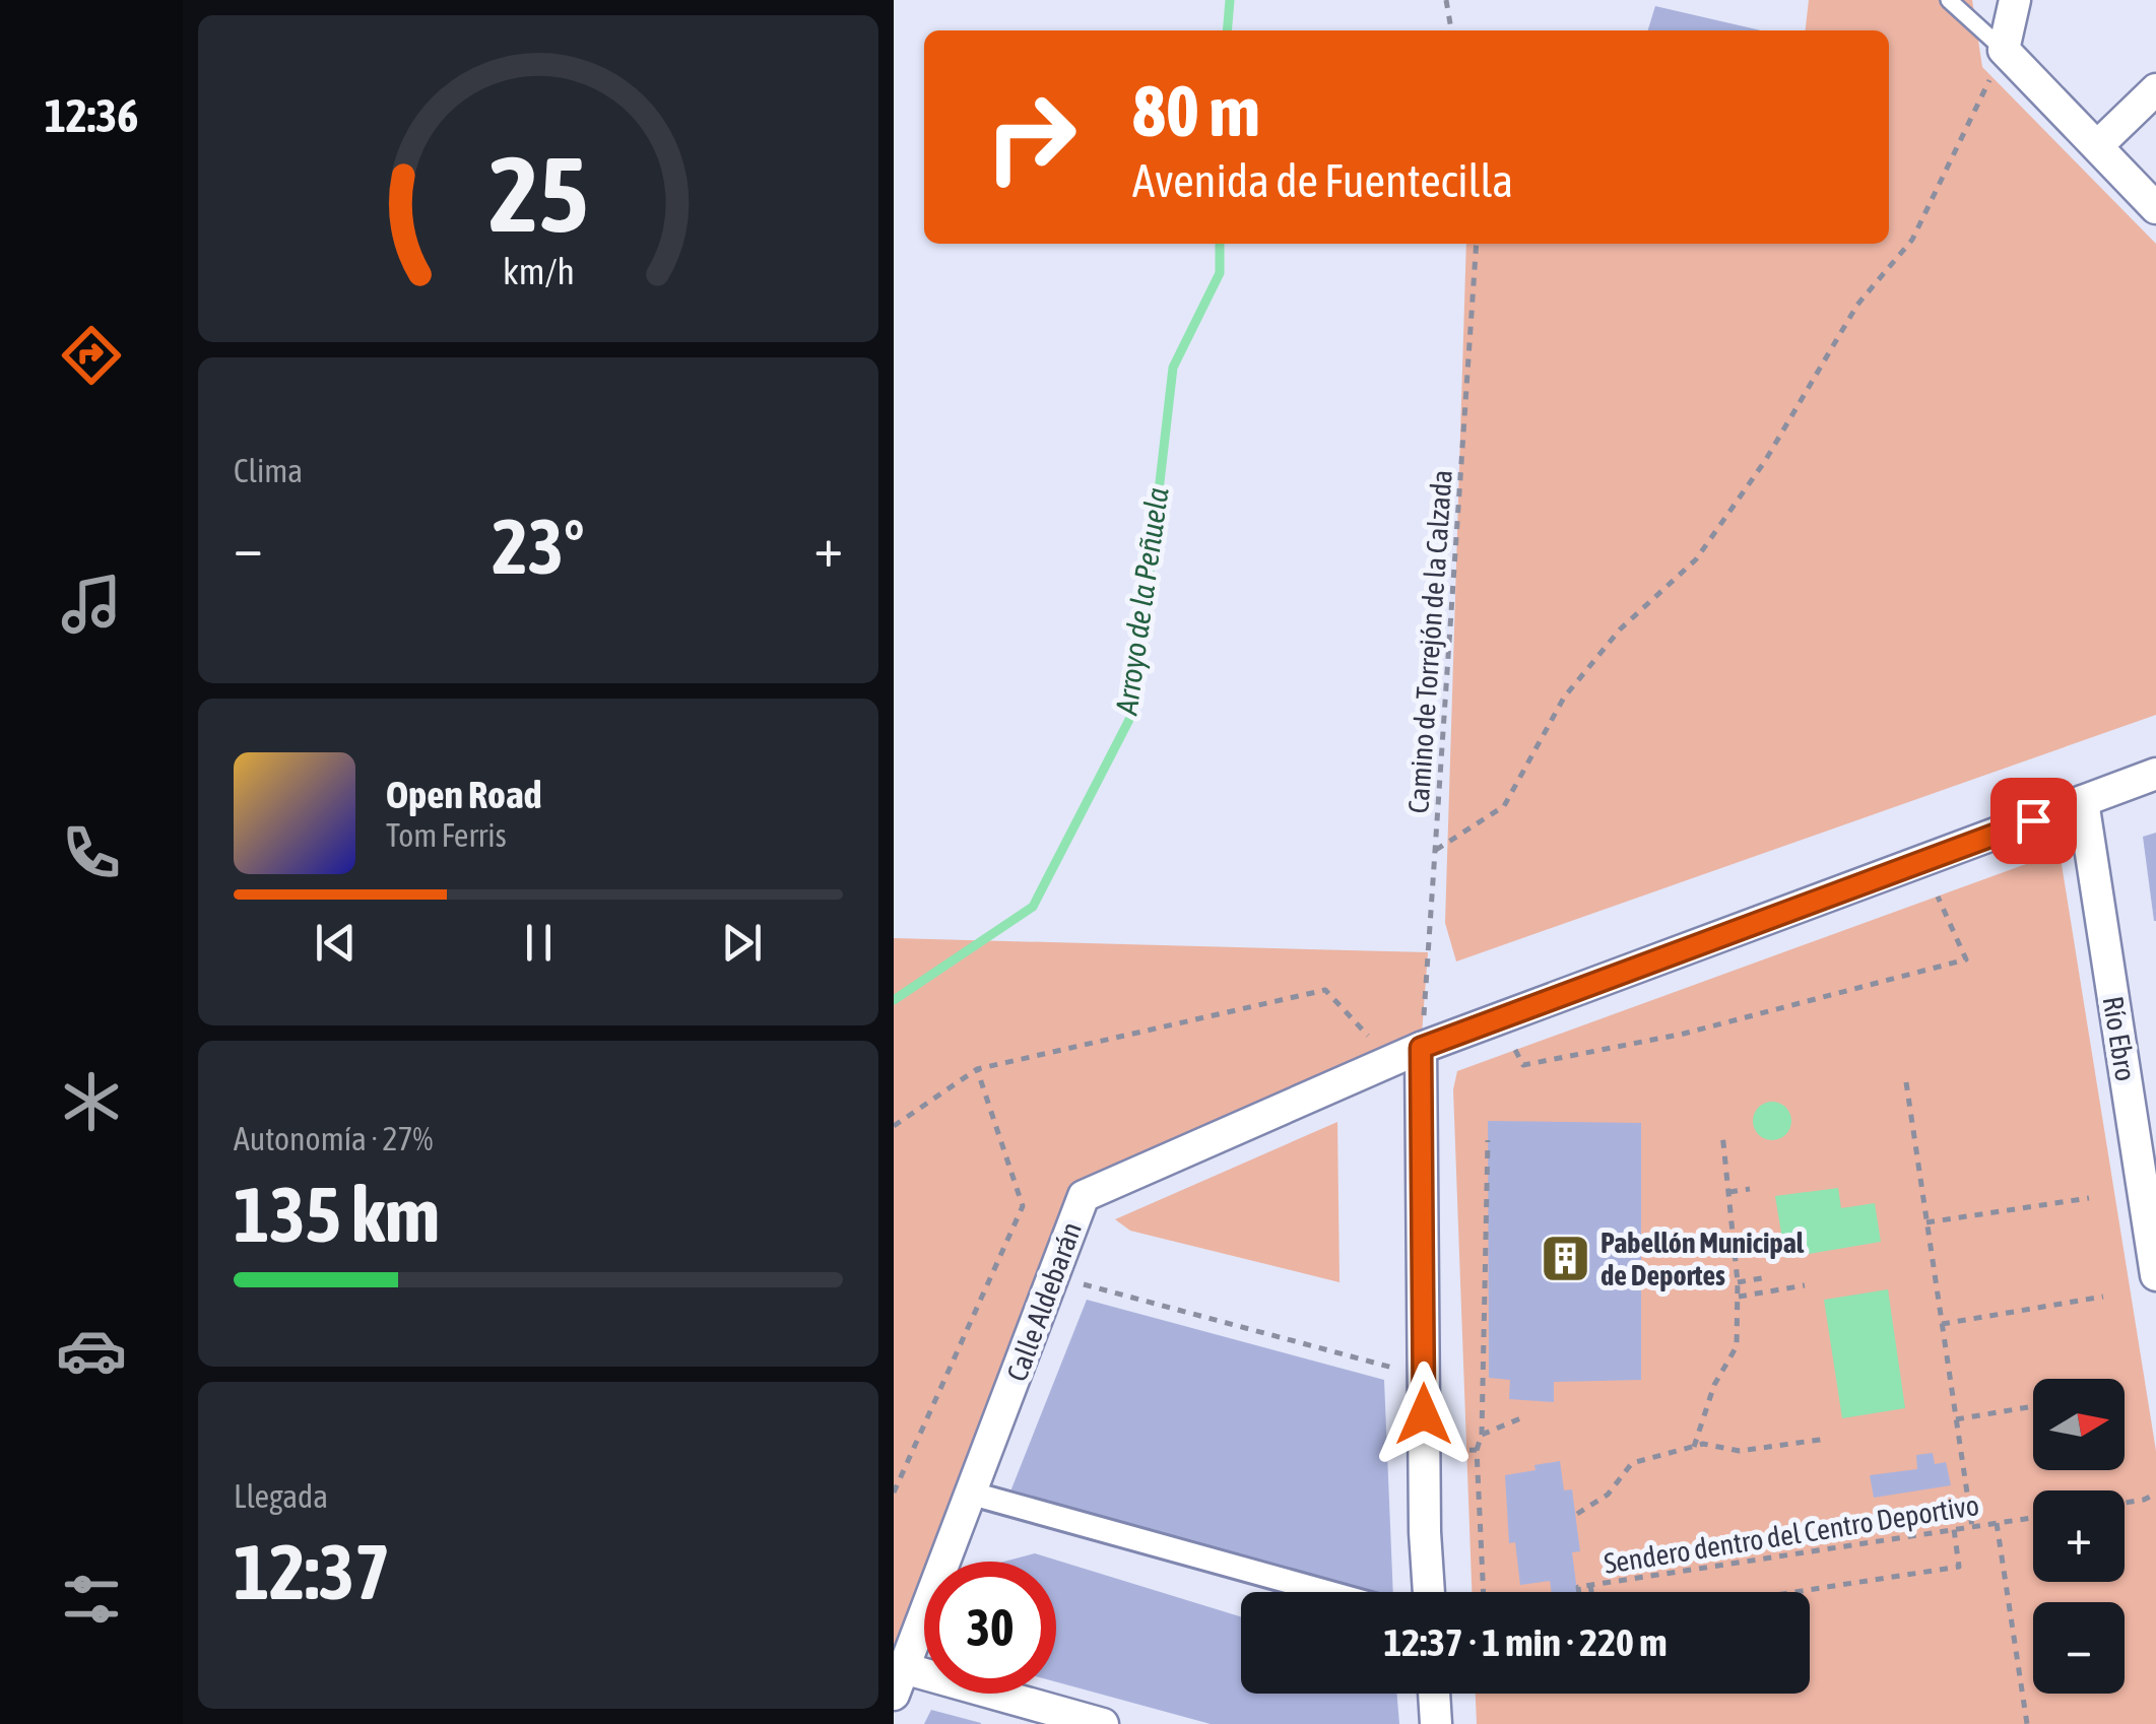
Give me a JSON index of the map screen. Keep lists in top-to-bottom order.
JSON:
{
  "streets": {
    "street": ["Río Ebro", "Calle Aldebarán"],
    "path": ["Camino de Torrejón de la Calzada", "Sendero dentro del Centro Deportivo"]
  },
  "crossings": [
    ["Camino de Torrejón de la Calzada", "Calle Aldebarán"],
    ["Río Ebro", "Calle Aldebarán"]
  ],
  "water": ["Arroyo de la Peñuela"],
  "places": {
    "building": ["Pabellón Municipal de Deportes"]
  },
  "north": "right",
  "page": {
    "tabs": "12:36",
    "turn": ["80 m", "Avenida de Fuentecilla"],
    "tile": [
      "Clima",
      ["Autonomía · 27%", "135 km"],
      ["Llegada", "12:37"]
    ],
    "heat": ["−", "23°", "+"],
    "song": ["Open Road", "Tom Ferris"],
    "map_buttons": ["+", "−"],
    "limit": "30",
    "trip": "12:37 · 1 min · 220 m",
    "gauge": ["25", "km/h"]
  }
}
